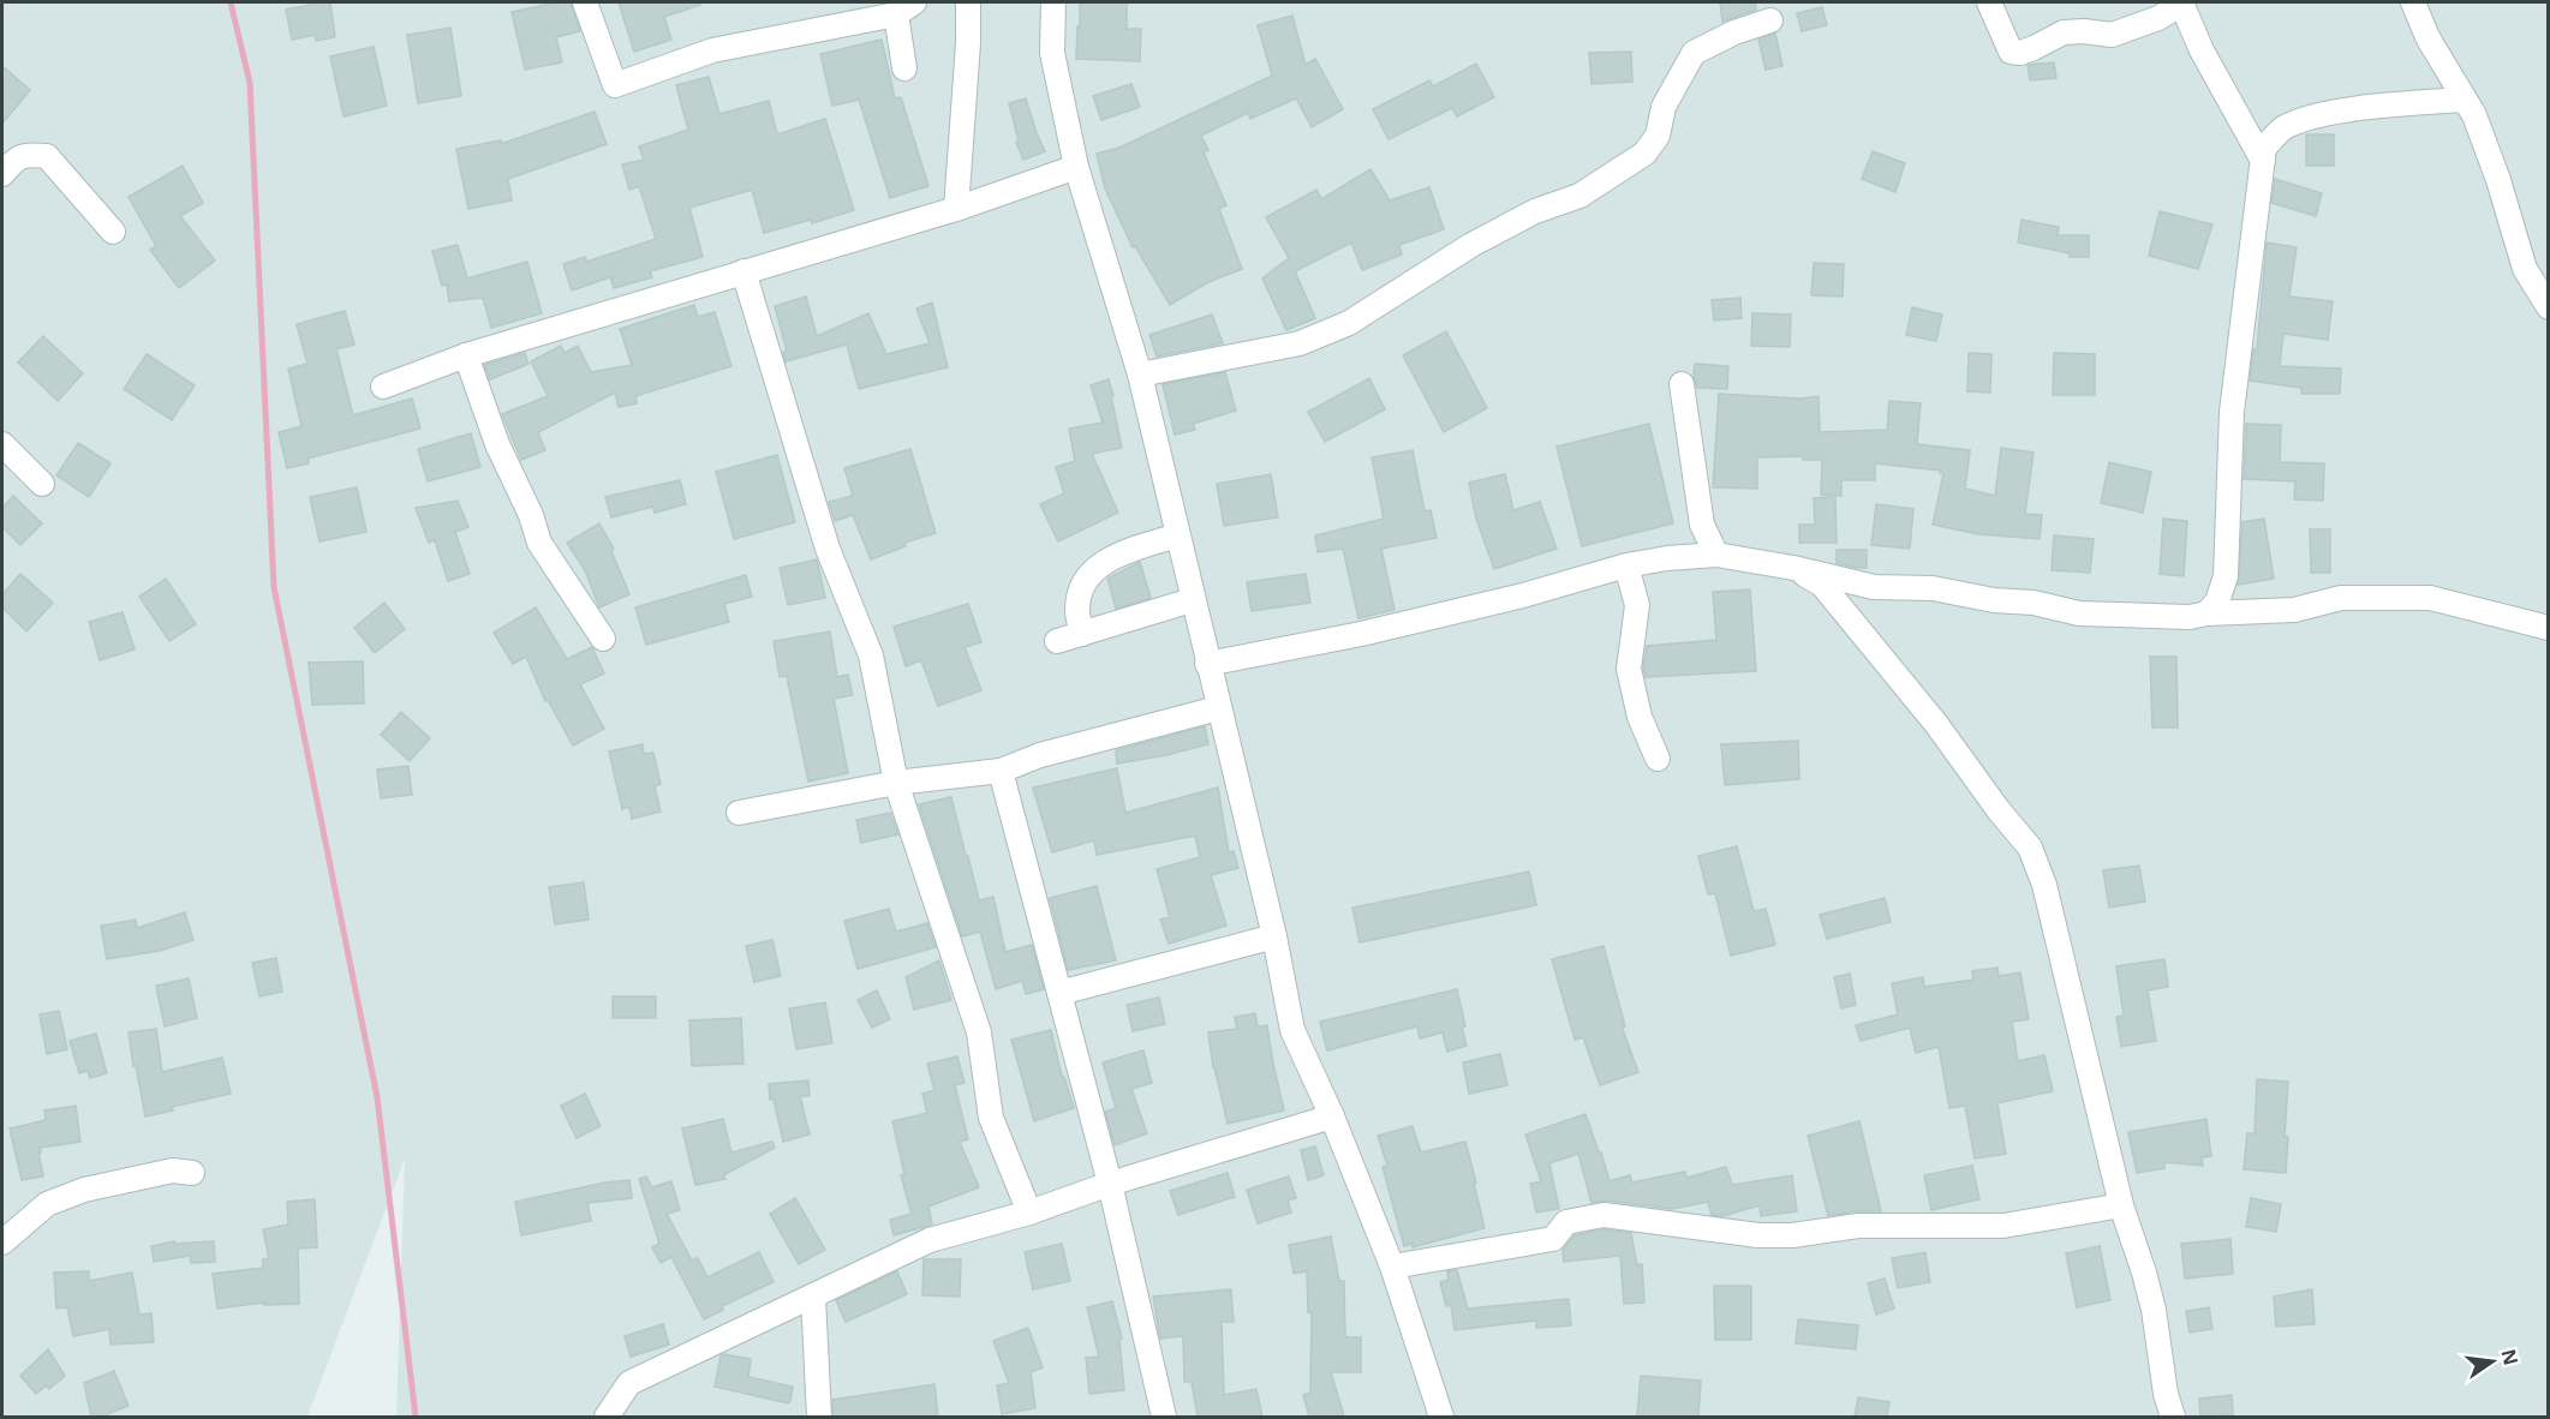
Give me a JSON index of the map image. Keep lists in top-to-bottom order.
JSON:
{
  "north": "right"
}
